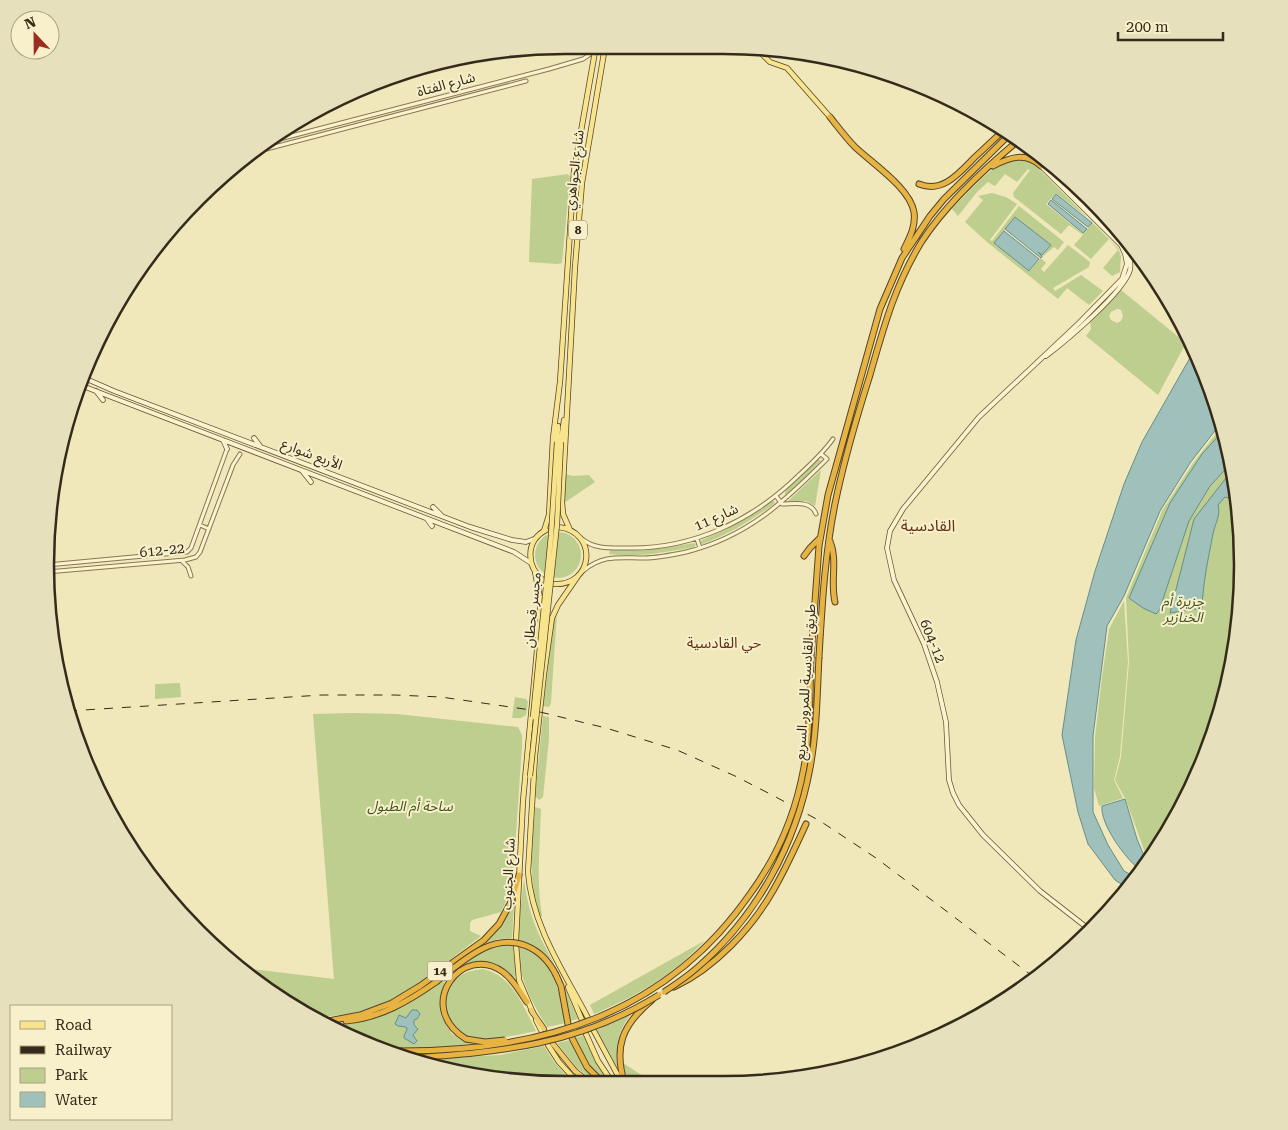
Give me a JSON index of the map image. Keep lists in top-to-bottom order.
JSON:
{
  "streets": {
    "highway": ["طريق القادسية للمرور السريع", "14"],
    "main road": [
      "شارع الجواهري",
      "8",
      "الأربع شوارع",
      "مجسر قحطان",
      "604-12",
      "شارع الجنوب"
    ],
    "street": ["شارع الفتاة", "شارع 11", "612-22"]
  },
  "crossings": [
    ["شارع الجواهري", "8"],
    ["شارع الجواهري", "مجسر قحطان"],
    ["8", "مجسر قحطان"],
    ["مجسر قحطان", "شارع الجنوب"],
    ["شارع الجنوب", "14"]
  ],
  "districts": ["القادسية", "حي القادسية"],
  "parks": ["جزيرة أم الخنازير", "ساحة أم الطبول"],
  "legend": [
    "Road",
    "Railway",
    "Park",
    "Water"
  ],
  "scale_bar": "200 m",
  "north": "top"
}
